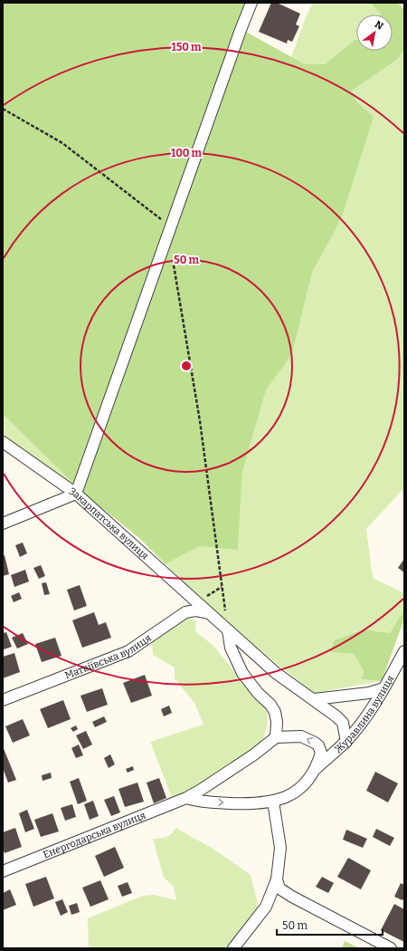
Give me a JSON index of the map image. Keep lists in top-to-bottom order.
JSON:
{
  "streets": {
    "street": [
      "Закарпатська вулиця",
      "Матвіївська вулиця",
      "Журавлина вулиця",
      "Енергодарська вулиця"
    ]
  },
  "crossings": [
    ["Закарпатська вулиця", "Матвіївська вулиця"],
    ["Закарпатська вулиця", "Журавлина вулиця"]
  ],
  "scale_bar": "50 m",
  "north": "top right",
  "rings": ["150 m", "100 m", "50 m"]
}
